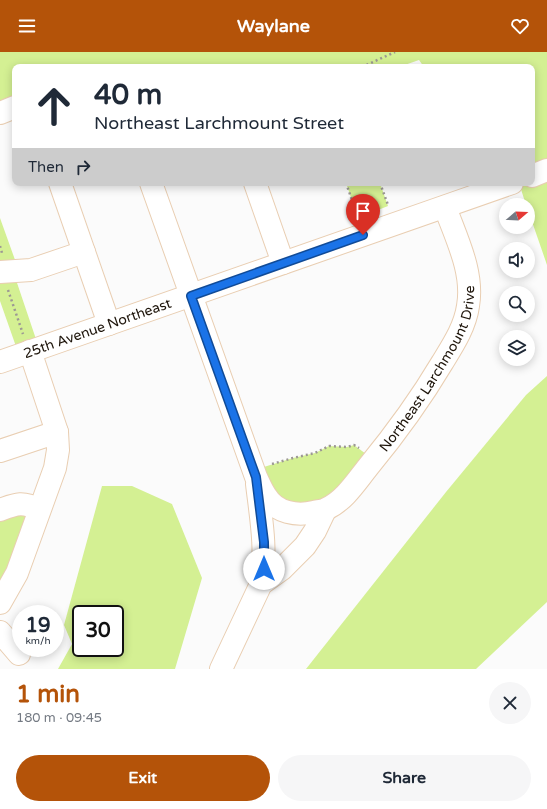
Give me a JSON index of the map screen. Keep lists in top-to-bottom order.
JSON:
{
  "streets": {
    "street": ["25th Avenue Northeast", "Northeast Larchmount Drive"]
  },
  "crossings": [
    ["25th Avenue Northeast", "Northeast Larchmount Drive"]
  ],
  "north": "right",
  "page": {
    "header": "Waylane",
    "turn": ["40 m", "Northeast Larchmount Street"],
    "then": "Then",
    "speed": "19 km/h",
    "limit": "30",
    "heading": ["1 min", "180 m · 09:45"],
    "buttons": ["Exit", "Share"]
  }
}
